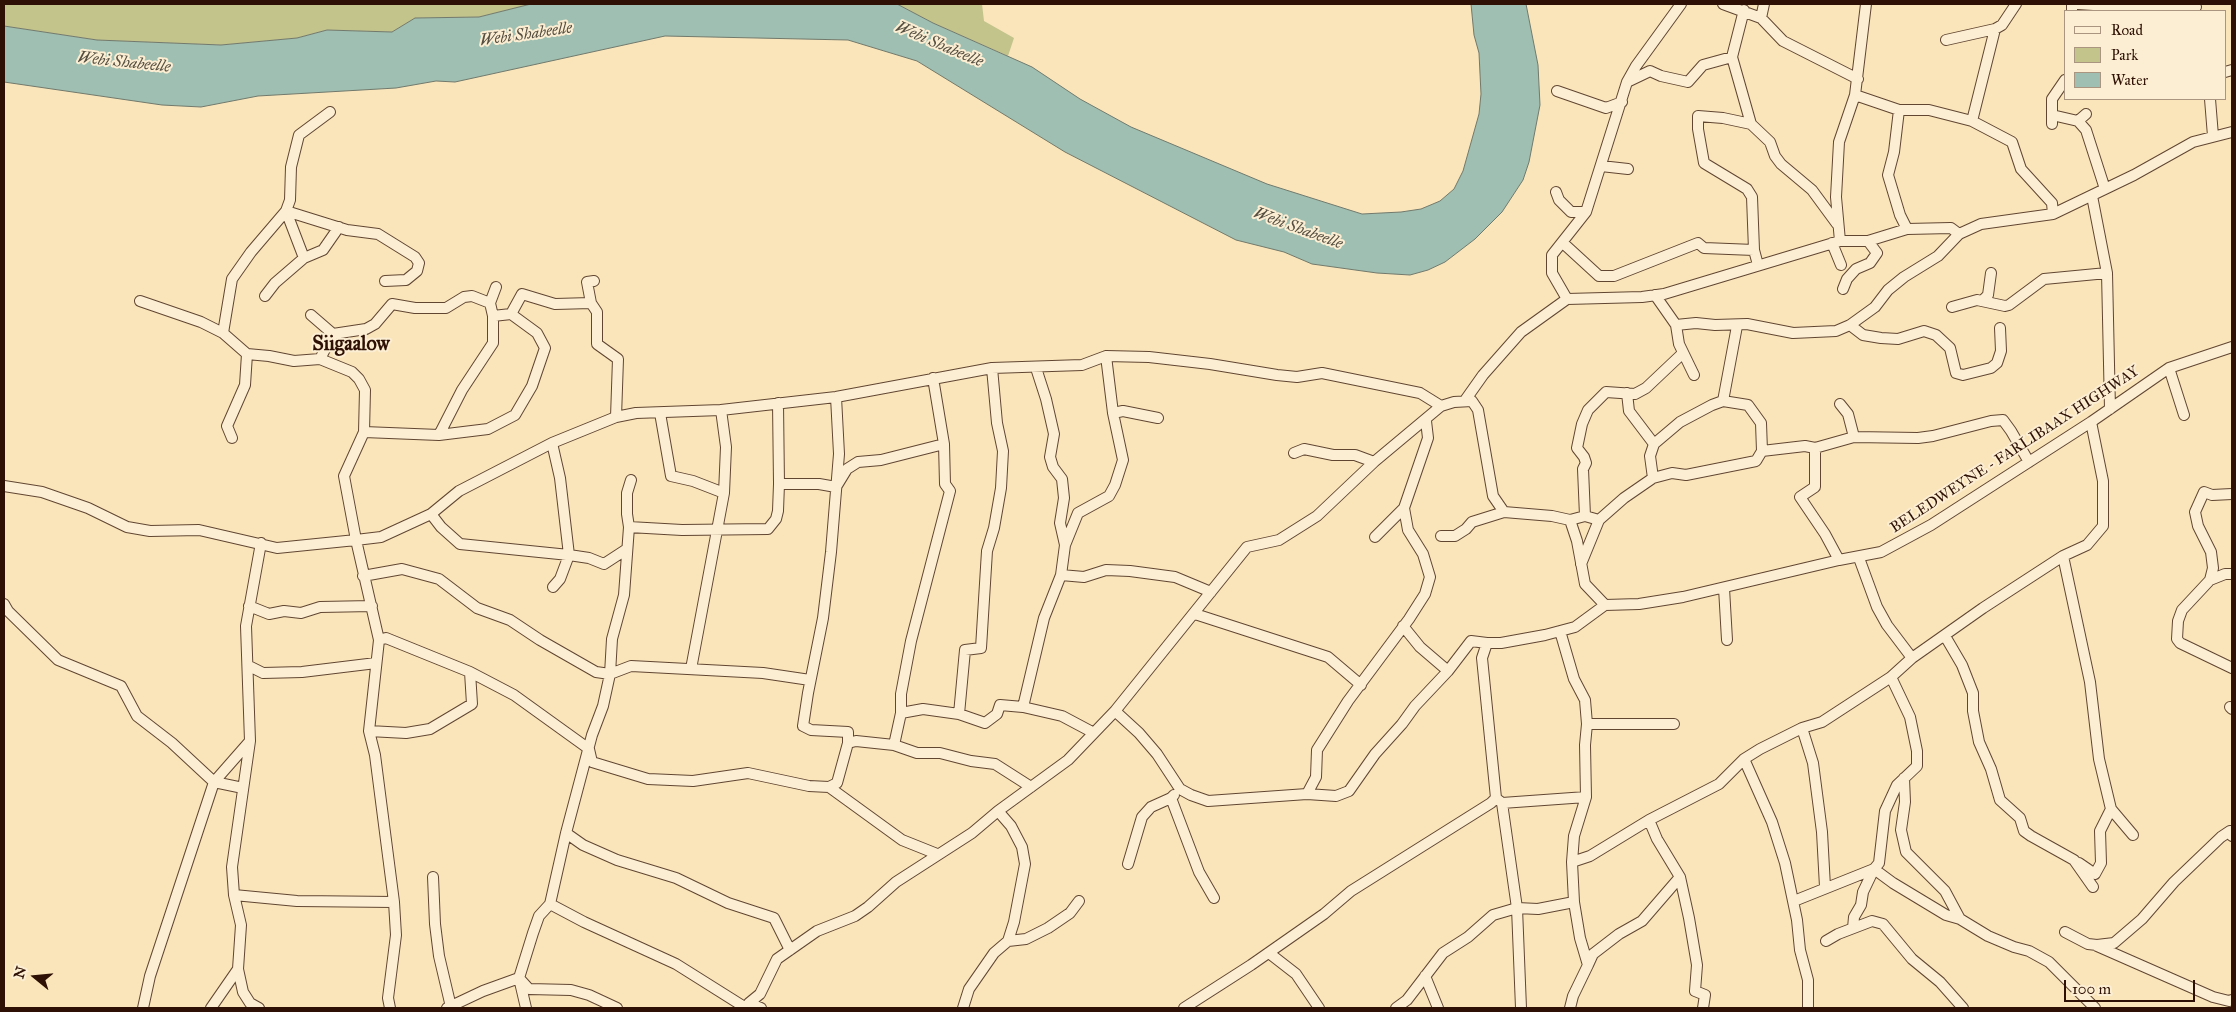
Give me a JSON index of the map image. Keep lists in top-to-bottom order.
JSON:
{
  "streets": {
    "street": ["BELEDWEYNE - FARLIBAAX HIGHWAY"]
  },
  "districts": ["Siigaalow"],
  "water": ["Webi Shabeelle"],
  "legend": ["Road", "Park", "Water"],
  "scale_bar": "100 m",
  "north": "left"
}
